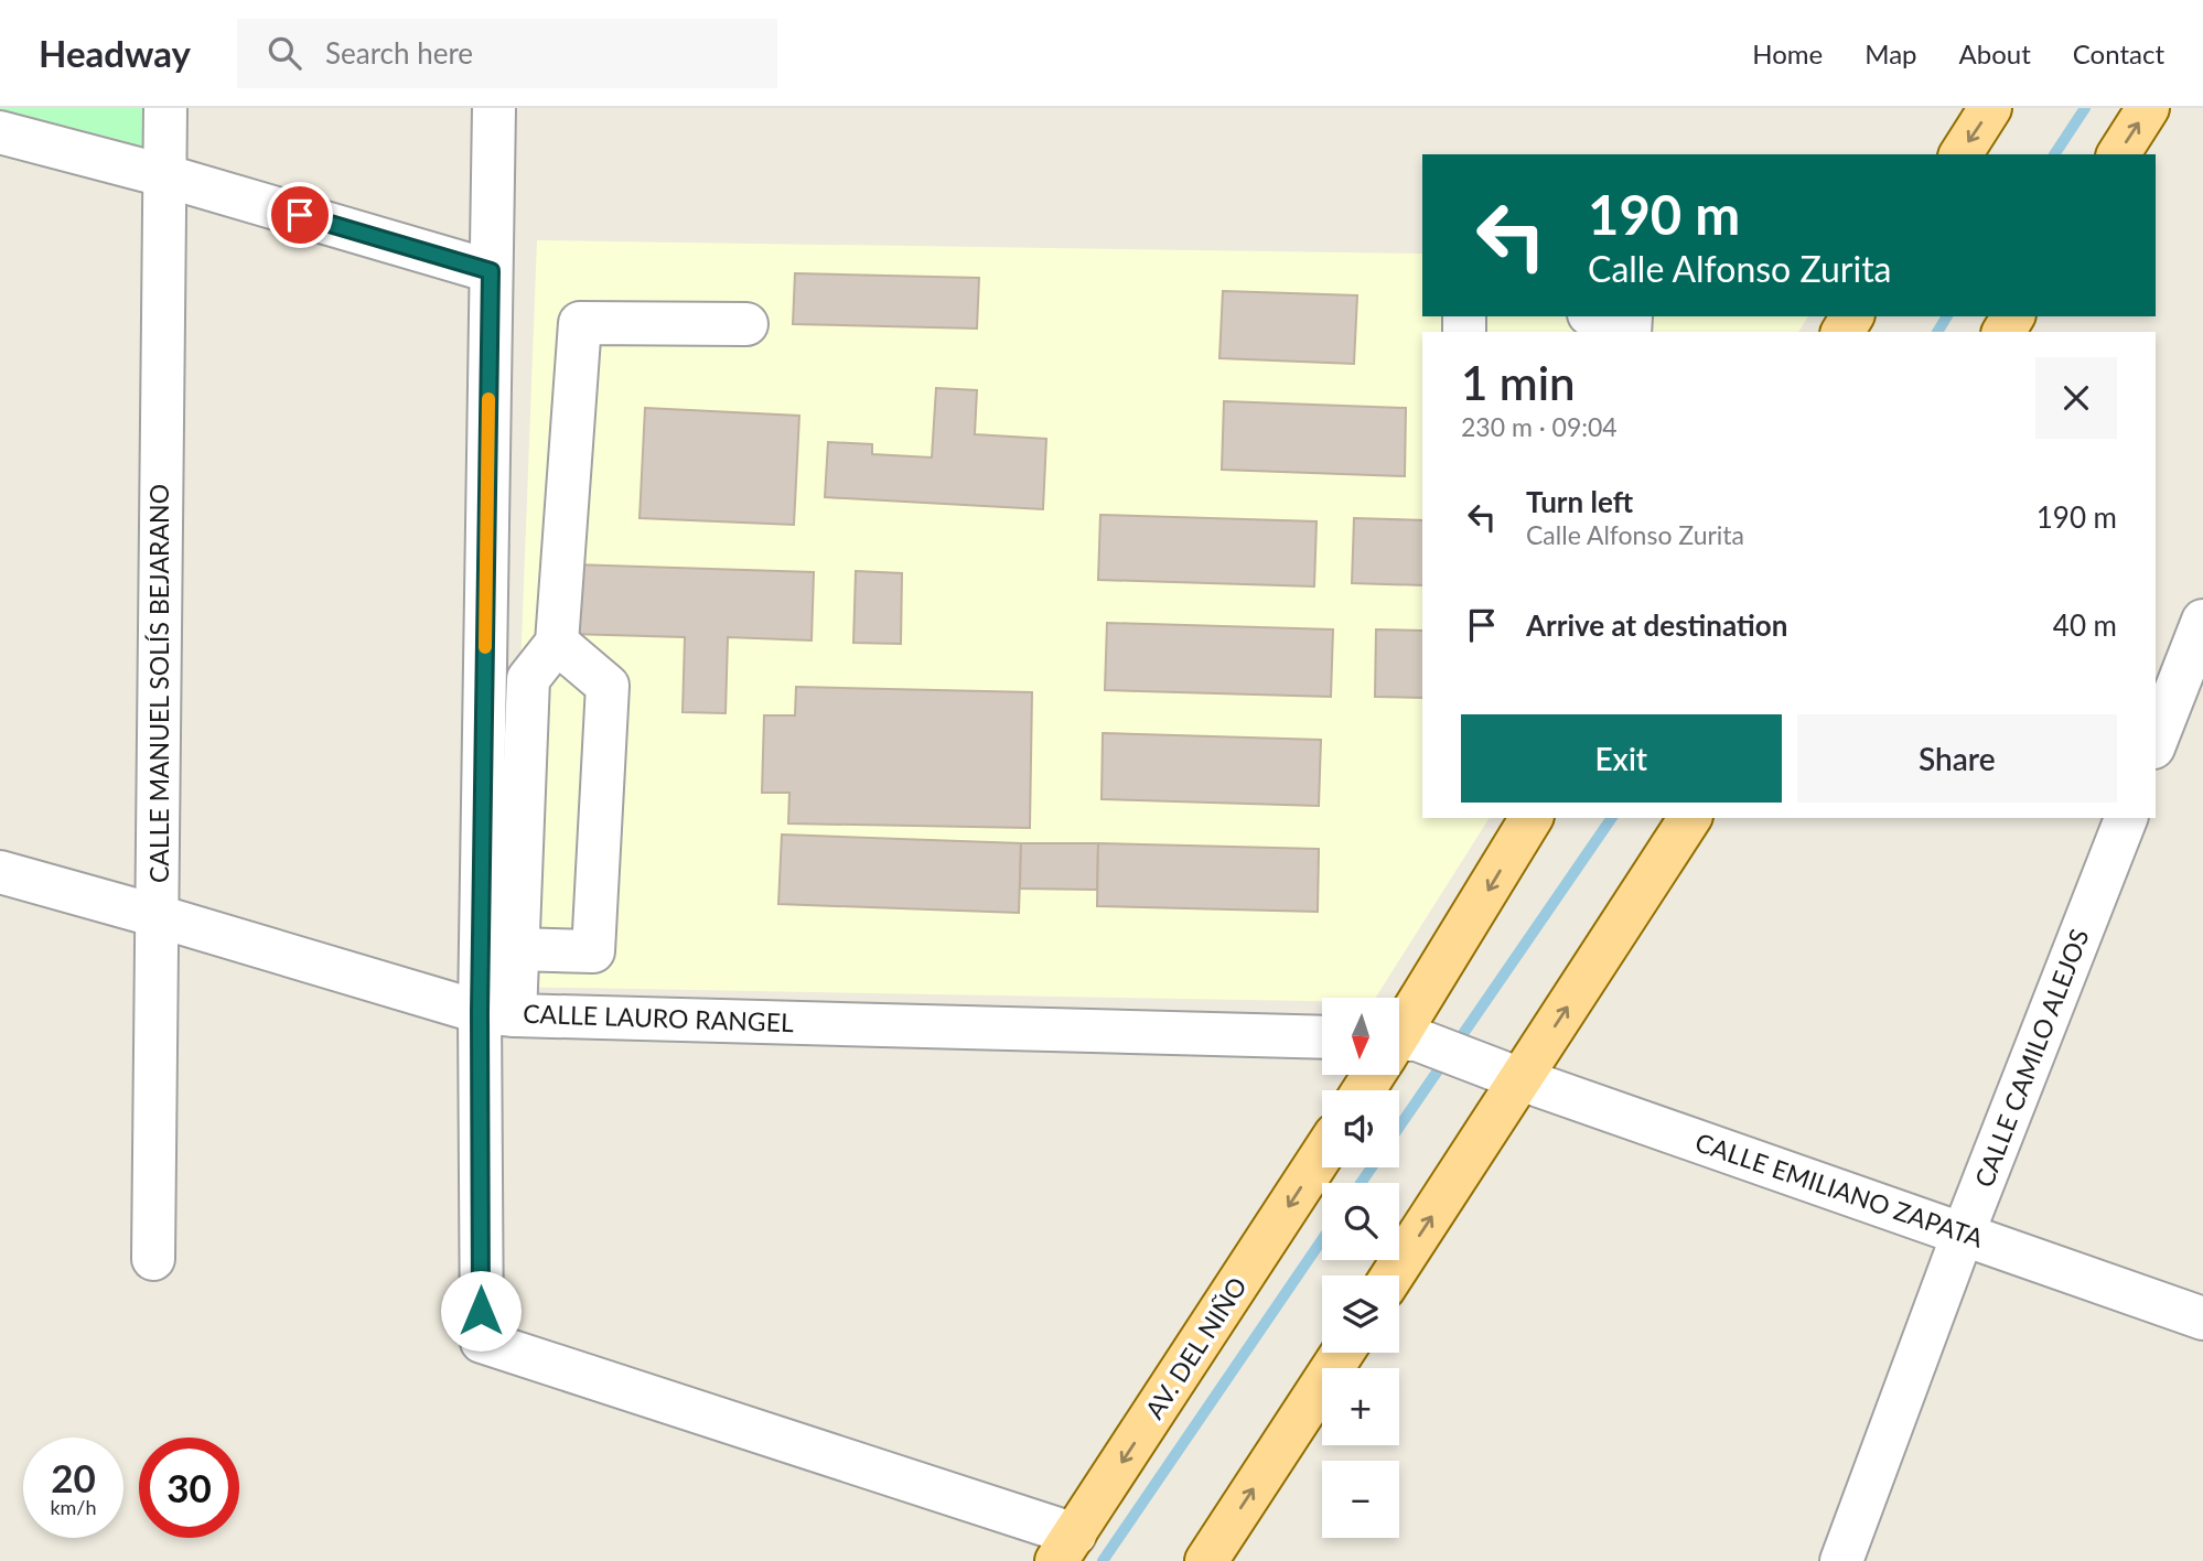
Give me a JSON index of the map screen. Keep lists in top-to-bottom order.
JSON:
{
  "streets": {
    "main road": ["AV. DEL NIÑO"],
    "street": [
      "CALLE MANUEL SOLÍS BEJARANO",
      "CALLE LAURO RANGEL",
      "CALLE CAMILO ALEJOS",
      "CALLE EMILIANO ZAPATA"
    ]
  },
  "crossings": [
    ["CALLE MANUEL SOLÍS BEJARANO", "CALLE LAURO RANGEL"],
    ["CALLE CAMILO ALEJOS", "CALLE EMILIANO ZAPATA"]
  ],
  "north": "bottom",
  "page": {
    "header": "Headway",
    "search": "Search here",
    "nav": [
      "Home",
      "Map",
      "About",
      "Contact"
    ],
    "turn": ["190 m", "Calle Alfonso Zurita"],
    "heading": ["1 min", "230 m · 09:04"],
    "list": [
      {
        "name": "Turn left",
        "note": "Calle Alfonso Zurita",
        "value": "190 m"
      },
      {
        "name": "Arrive at destination",
        "value": "40 m"
      }
    ],
    "buttons": ["Exit", "Share"],
    "map_buttons": ["+", "−"],
    "speed": "20 km/h",
    "limit": "30"
  }
}
